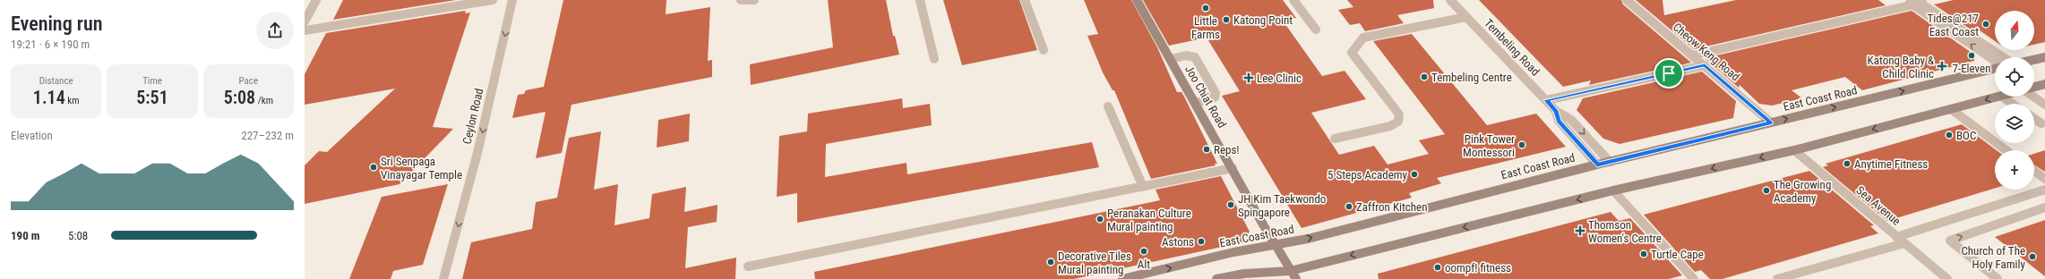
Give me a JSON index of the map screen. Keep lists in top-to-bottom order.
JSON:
{
  "streets": {
    "main road": ["Joo Chiat Road", "East Coast Road"],
    "street": [
      "Tembeling Road",
      "Cheow Keng Road",
      "Ceylon Road",
      "Sea Avenue"
    ]
  },
  "crossings": [
    ["Tembeling Road", "East Coast Road"],
    ["Cheow Keng Road", "East Coast Road"],
    ["Joo Chiat Road", "East Coast Road"]
  ],
  "one_way": ["Ceylon Road"],
  "places": {
    "other": [
      "Little Farms",
      "Katong Point",
      "Tides@217 East Coast",
      "7-Eleven",
      "Tembeling Centre",
      "BOC",
      "Pink Tower Montessori",
      "Reps!",
      "Anytime Fitness",
      "Sri Senpaga Vinayagar Temple",
      "5 Steps Academy",
      "The Growing Academy",
      "JH Kim Taekwondo Spingapore",
      "Zaffron Kitchen",
      "Peranakan Culture Mural painting",
      "Astons",
      "Alt",
      "Turtle Cape",
      "Church of The Holy Family",
      "Decorative Tiles Mural painting",
      "oompf! fitness"
    ],
    "health": ["Katong Baby & Child Clinic", "Lee Clinic", "Thomson Women's Centre"]
  },
  "north": "top",
  "page": {
    "heading": ["Evening run", "19:21 · 6 × 190 m"],
    "map_buttons": "+",
    "stats": [
      ["Distance", "1.14 km"],
      ["Time", "5:51"],
      ["Pace", "5:08 /km"]
    ],
    "chart": ["Elevation", "227–232 m"],
    "list": [
      {
        "name": "190 m",
        "note": "5:08"
      }
    ]
  }
}
